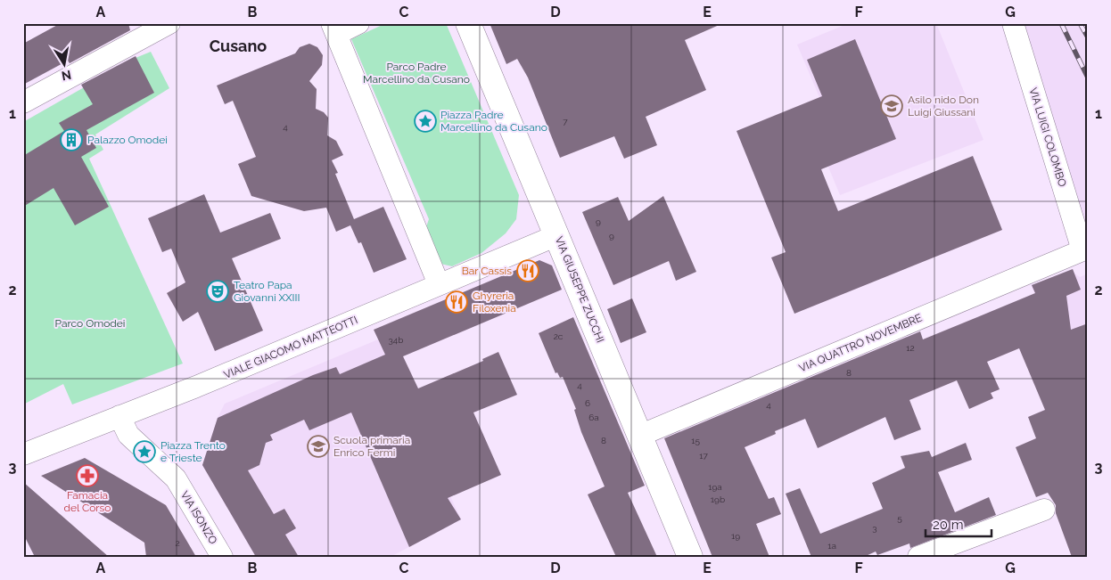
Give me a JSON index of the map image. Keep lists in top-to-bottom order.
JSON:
{
  "streets": {
    "street": [
      "VIA LUIGI COLOMBO",
      "VIA GIUSEPPE ZUCCHI",
      "VIA QUATTRO NOVEMBRE",
      "VIALE GIACOMO MATTEOTTI",
      "VIA ISONZO"
    ]
  },
  "crossings": [
    ["VIA LUIGI COLOMBO", "VIA QUATTRO NOVEMBRE"],
    ["VIA GIUSEPPE ZUCCHI", "VIA QUATTRO NOVEMBRE"],
    ["VIA GIUSEPPE ZUCCHI", "VIALE GIACOMO MATTEOTTI"],
    ["VIALE GIACOMO MATTEOTTI", "VIA ISONZO"]
  ],
  "districts": ["Cusano"],
  "parks": ["Parco Padre Marcellino da Cusano", "Parco Omodei"],
  "places": {
    "school or university": ["Asilo nido Don Luigi Giussani", "Scuola primaria Enrico Fermi"],
    "place": ["Piazza Padre Marcellino da Cusano", "Piazza Trento e Trieste"],
    "building": ["Palazzo Omodei"],
    "restaurant": ["Bar Cassis", "Ghyreria Filoxenia"],
    "theatre": ["Teatro Papa Giovanni XXIII"],
    "pharmacy": ["Famacia del Corso"]
  },
  "house_numbers": [
    "7",
    "4",
    "9",
    "9",
    "2c",
    "34b",
    "12",
    "8",
    "4",
    "6",
    "4",
    "6a",
    "8",
    "15",
    "17",
    "19a",
    "19b",
    "5",
    "3",
    "19",
    "2",
    "1a"
  ],
  "scale_bar": "20 m",
  "north": "bottom",
  "grid": {
    "columns": [
      "A",
      "B",
      "C",
      "D",
      "E",
      "F",
      "G"
    ],
    "rows": ["1", "2", "3"]
  }
}
